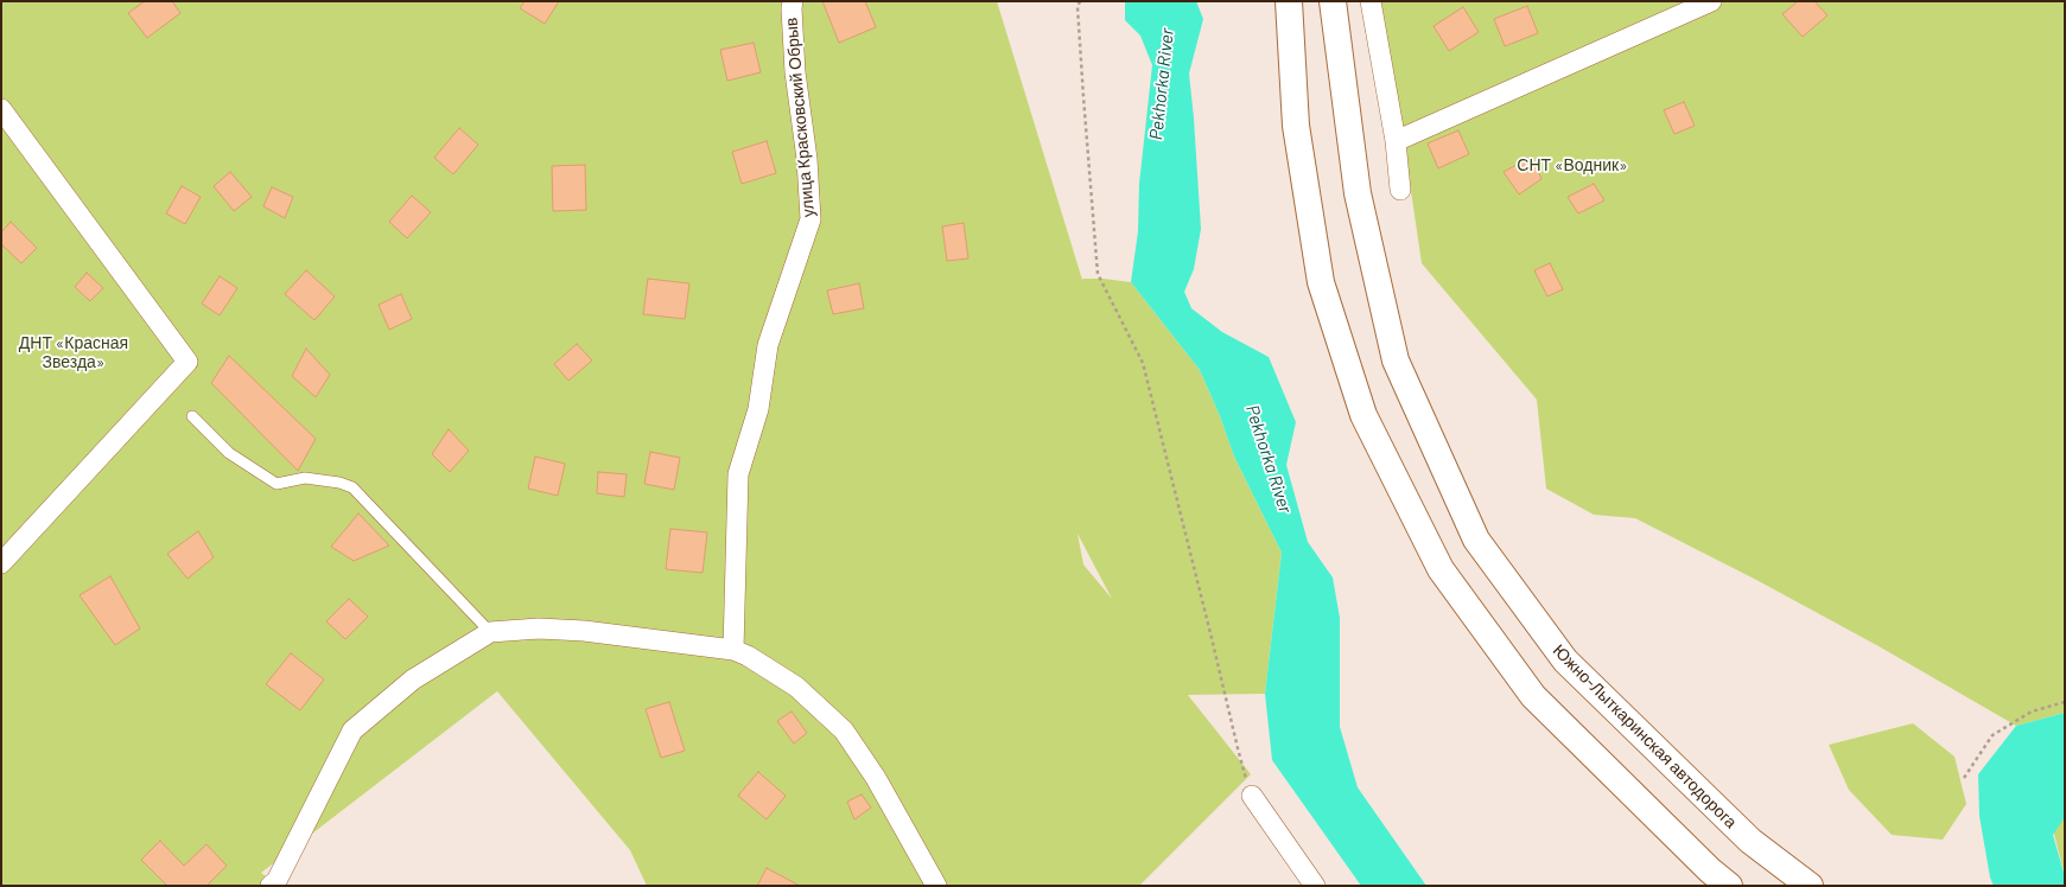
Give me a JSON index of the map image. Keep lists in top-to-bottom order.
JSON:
{
  "streets": {
    "main road": ["Южно-Лыткаринская автодорога"],
    "street": ["улица Красковский Обрыв"]
  },
  "water": ["Pekhorka River"],
  "parks": ["СНТ «Водник»", "ДНТ «Красная Звезда»"]
}
